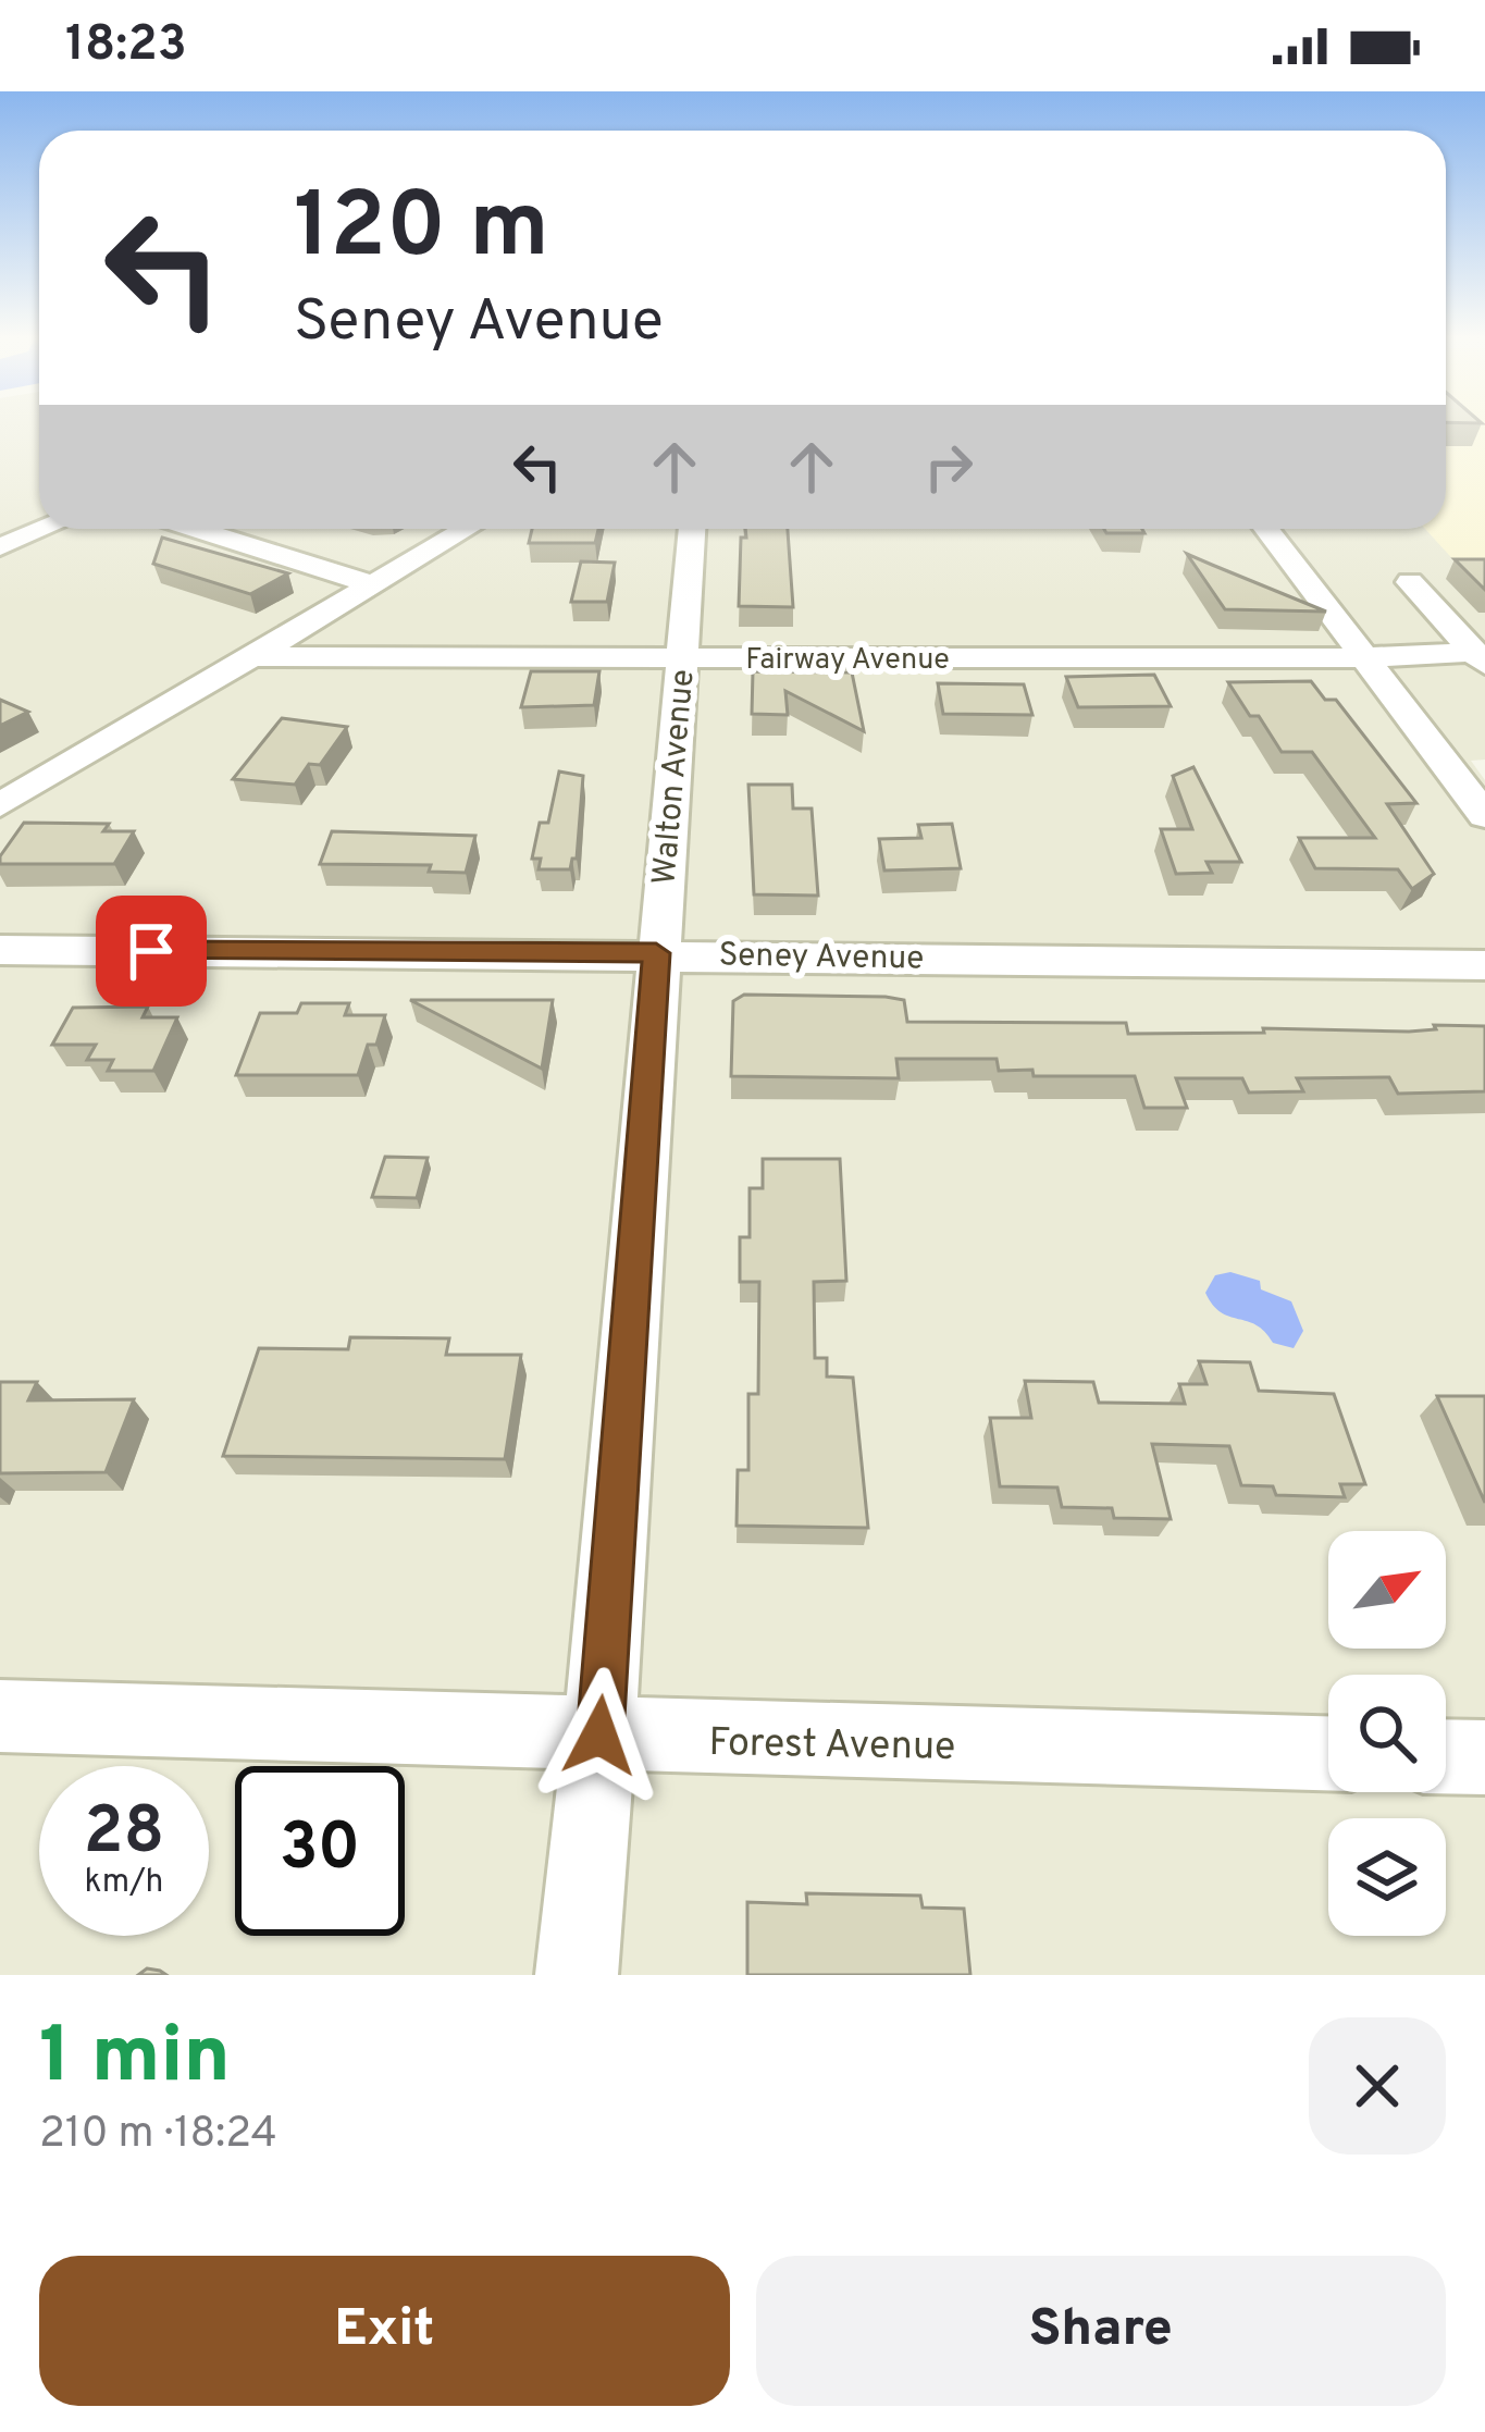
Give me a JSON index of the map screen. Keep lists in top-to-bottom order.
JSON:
{
  "streets": {
    "street": [
      "Fairway Avenue",
      "Walton Avenue",
      "Seney Avenue",
      "Forest Avenue"
    ]
  },
  "crossings": [
    ["Fairway Avenue", "Walton Avenue"],
    ["Walton Avenue", "Seney Avenue"],
    ["Walton Avenue", "Forest Avenue"]
  ],
  "north": "top right",
  "page": {
    "status": "18:23",
    "turn": ["120 m", "Seney Avenue"],
    "speed": "28 km/h",
    "limit": "30",
    "heading": ["1 min", "210 m · 18:24"],
    "buttons": ["Exit", "Share"]
  }
}
